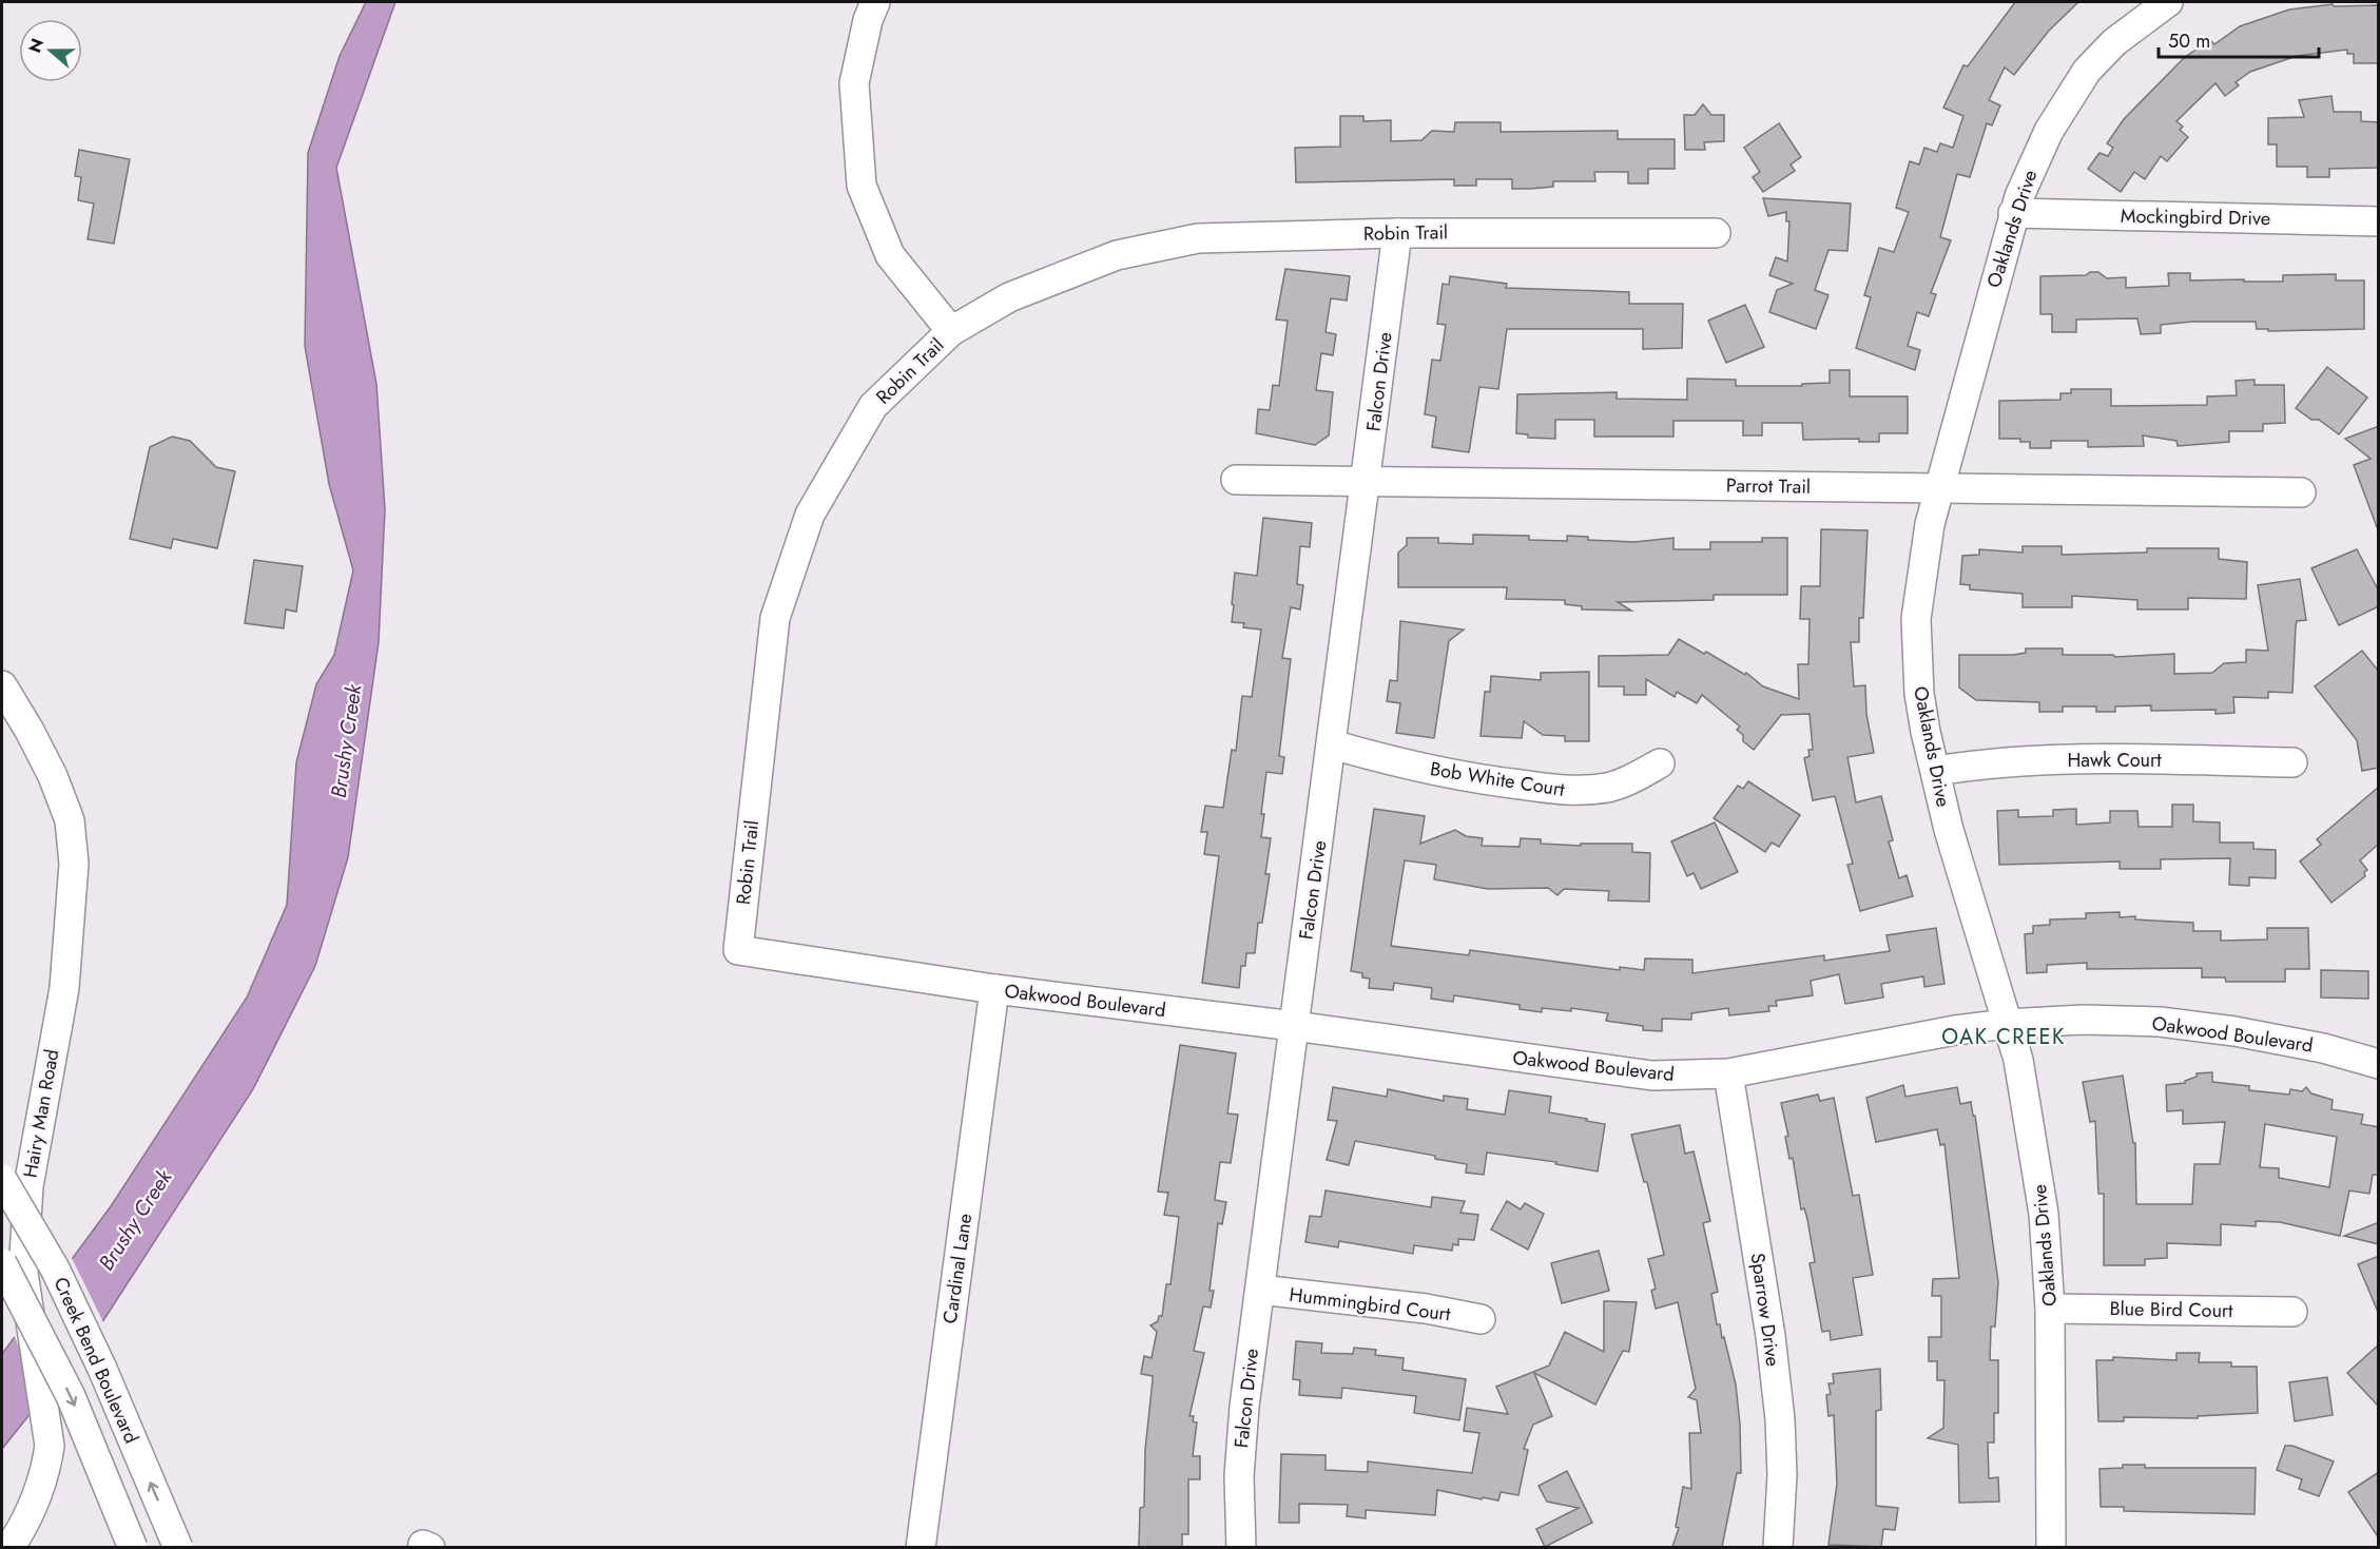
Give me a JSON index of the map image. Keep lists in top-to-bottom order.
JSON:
{
  "streets": {
    "street": [
      "Mockingbird Drive",
      "Oaklands Drive",
      "Robin Trail",
      "Falcon Drive",
      "Parrot Trail",
      "Hawk Court",
      "Bob White Court",
      "Oakwood Boulevard",
      "Hairy Man Road",
      "Cardinal Lane",
      "Hummingbird Court",
      "Sparrow Drive",
      "Blue Bird Court",
      "Creek Bend Boulevard"
    ]
  },
  "crossings": [
    ["Mockingbird Drive", "Oaklands Drive"],
    ["Oaklands Drive", "Parrot Trail"],
    ["Oaklands Drive", "Hawk Court"],
    ["Oaklands Drive", "Oakwood Boulevard"],
    ["Oaklands Drive", "Blue Bird Court"],
    ["Robin Trail", "Falcon Drive"],
    ["Robin Trail", "Oakwood Boulevard"],
    ["Robin Trail", "Cardinal Lane"],
    ["Falcon Drive", "Parrot Trail"],
    ["Falcon Drive", "Bob White Court"],
    ["Falcon Drive", "Oakwood Boulevard"],
    ["Falcon Drive", "Hummingbird Court"],
    ["Oakwood Boulevard", "Cardinal Lane"],
    ["Oakwood Boulevard", "Sparrow Drive"]
  ],
  "districts": ["OAK CREEK"],
  "water": ["Brushy Creek"],
  "scale_bar": "50 m",
  "north": "left"
}
